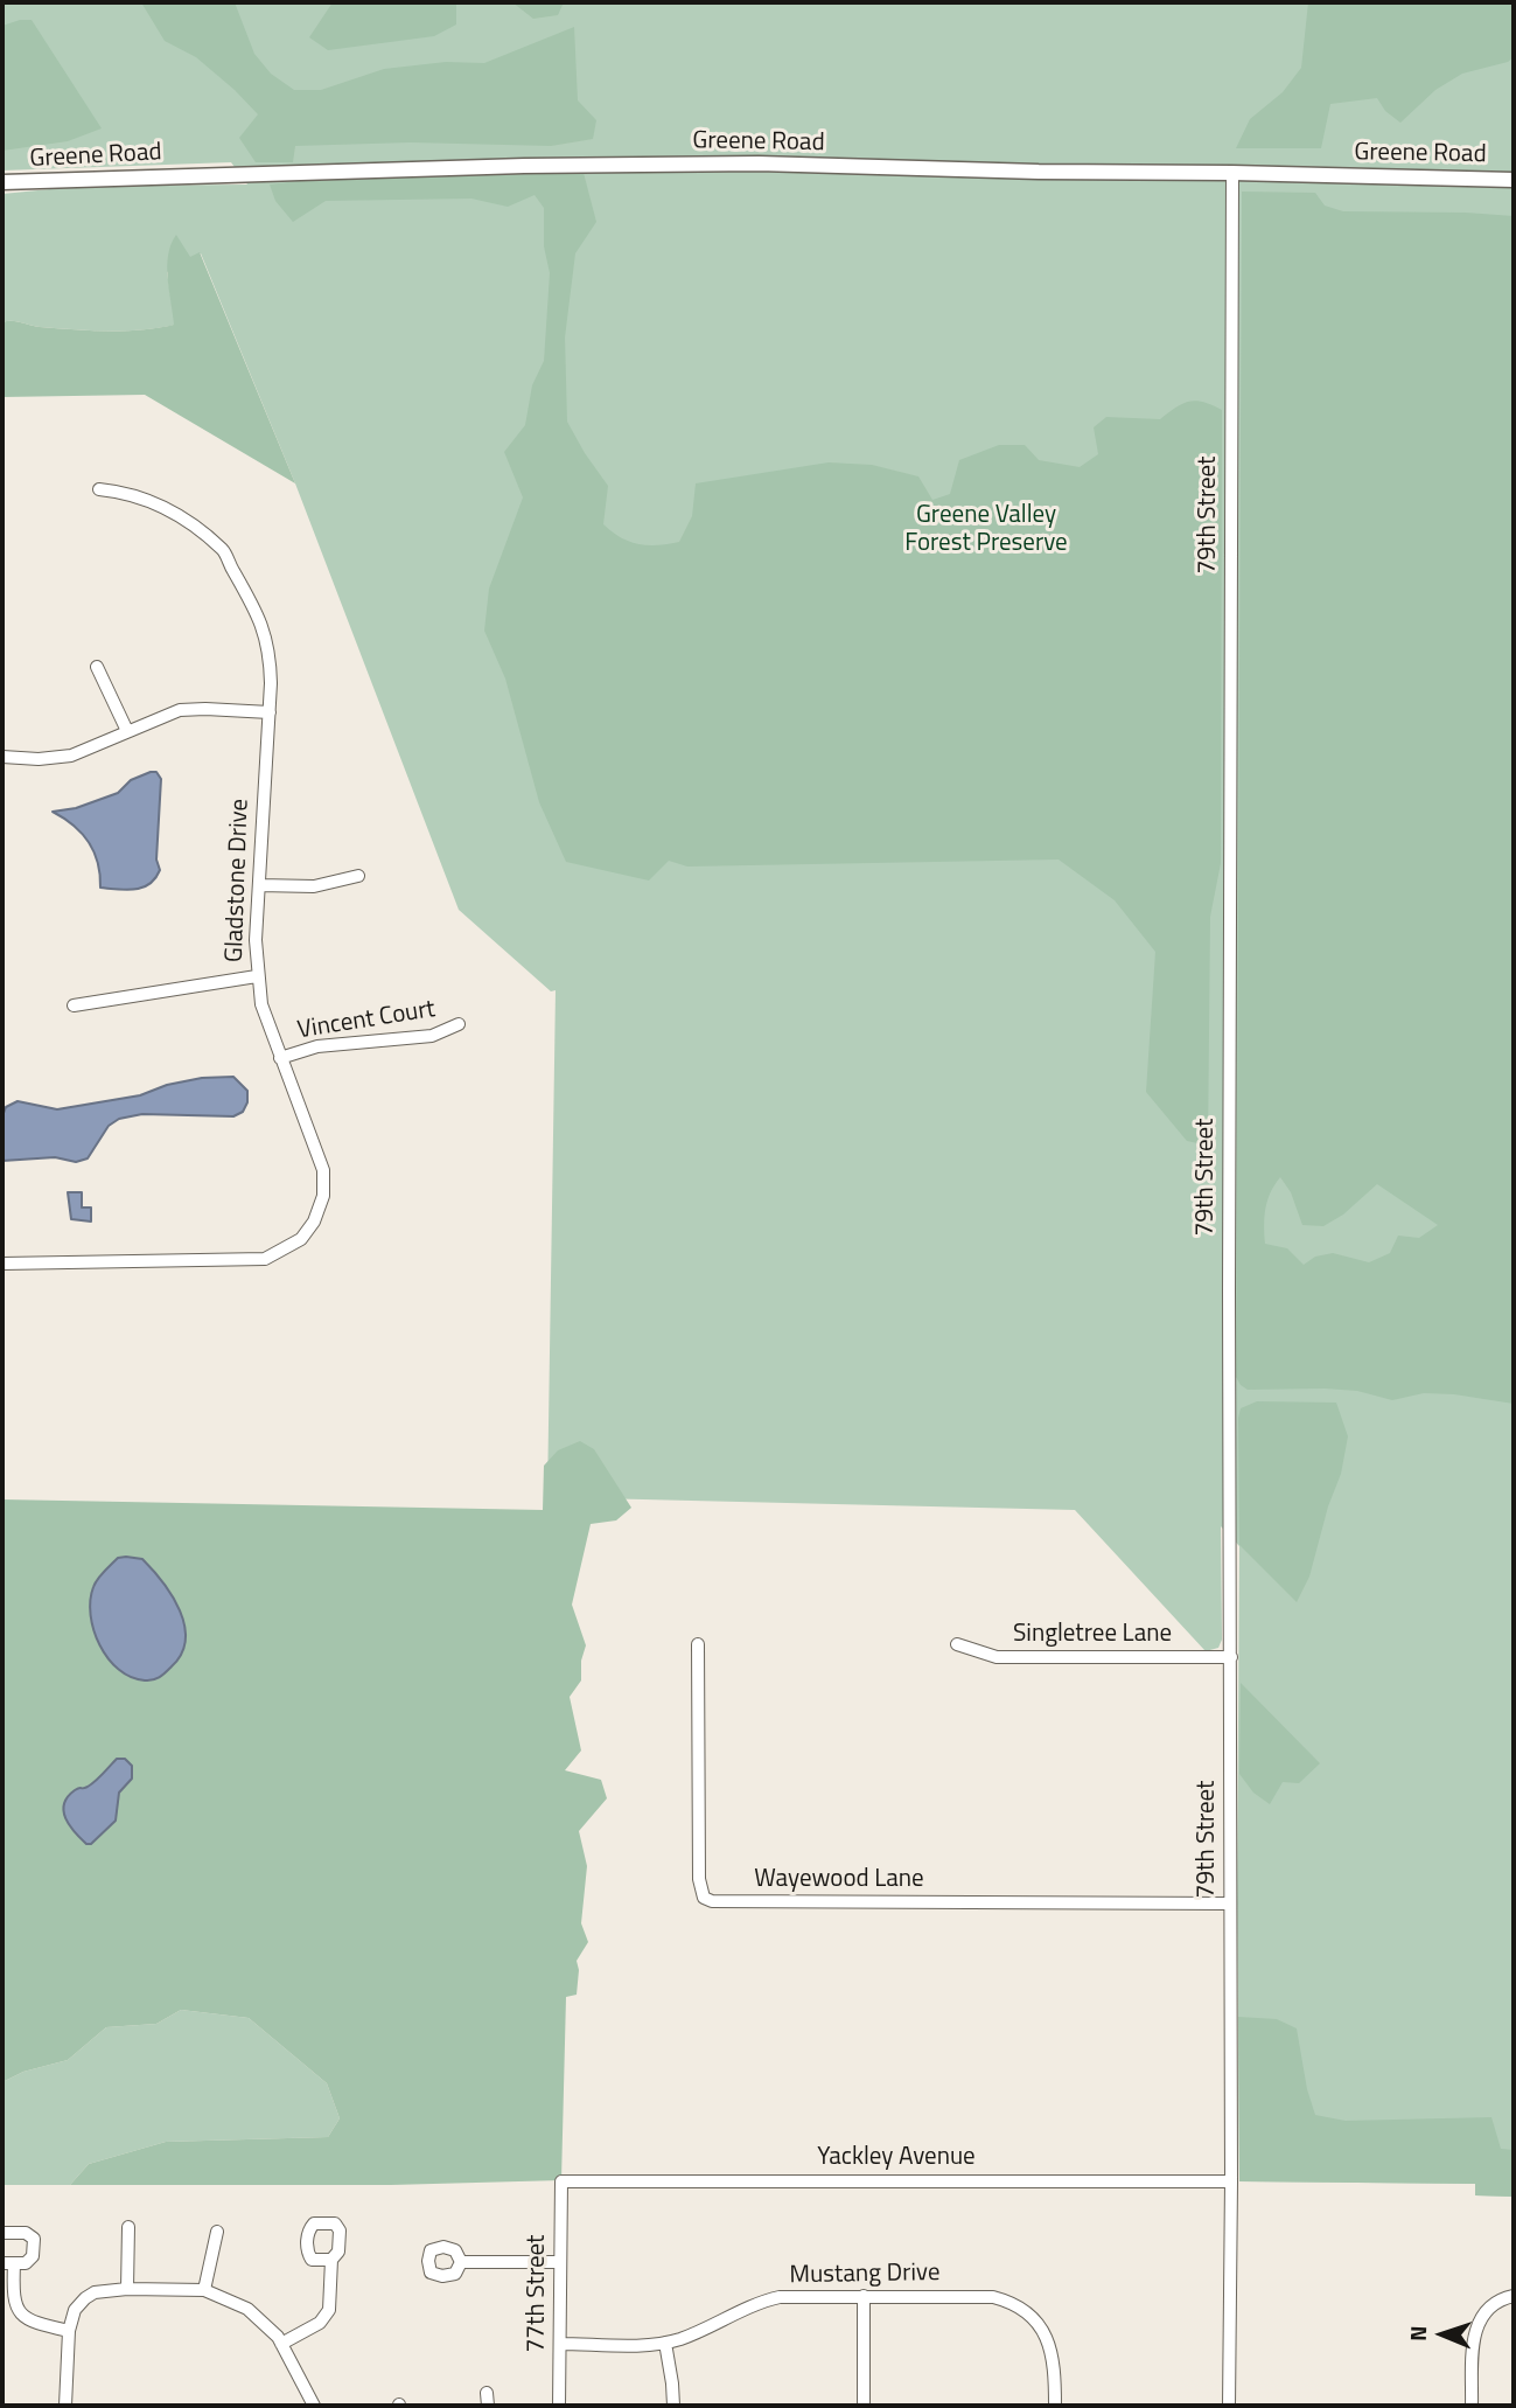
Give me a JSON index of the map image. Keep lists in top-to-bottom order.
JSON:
{
  "streets": {
    "street": [
      "Greene Road",
      "79th Street",
      "Gladstone Drive",
      "Vincent Court",
      "Singletree Lane",
      "Wayewood Lane",
      "Yackley Avenue",
      "Mustang Drive",
      "77th Street"
    ]
  },
  "crossings": [
    ["Greene Road", "79th Street"],
    ["79th Street", "Singletree Lane"],
    ["79th Street", "Wayewood Lane"],
    ["79th Street", "Yackley Avenue"],
    ["Gladstone Drive", "Vincent Court"],
    ["Yackley Avenue", "77th Street"],
    ["Mustang Drive", "77th Street"]
  ],
  "parks": ["Greene Valley Forest Preserve"],
  "north": "left"
}
